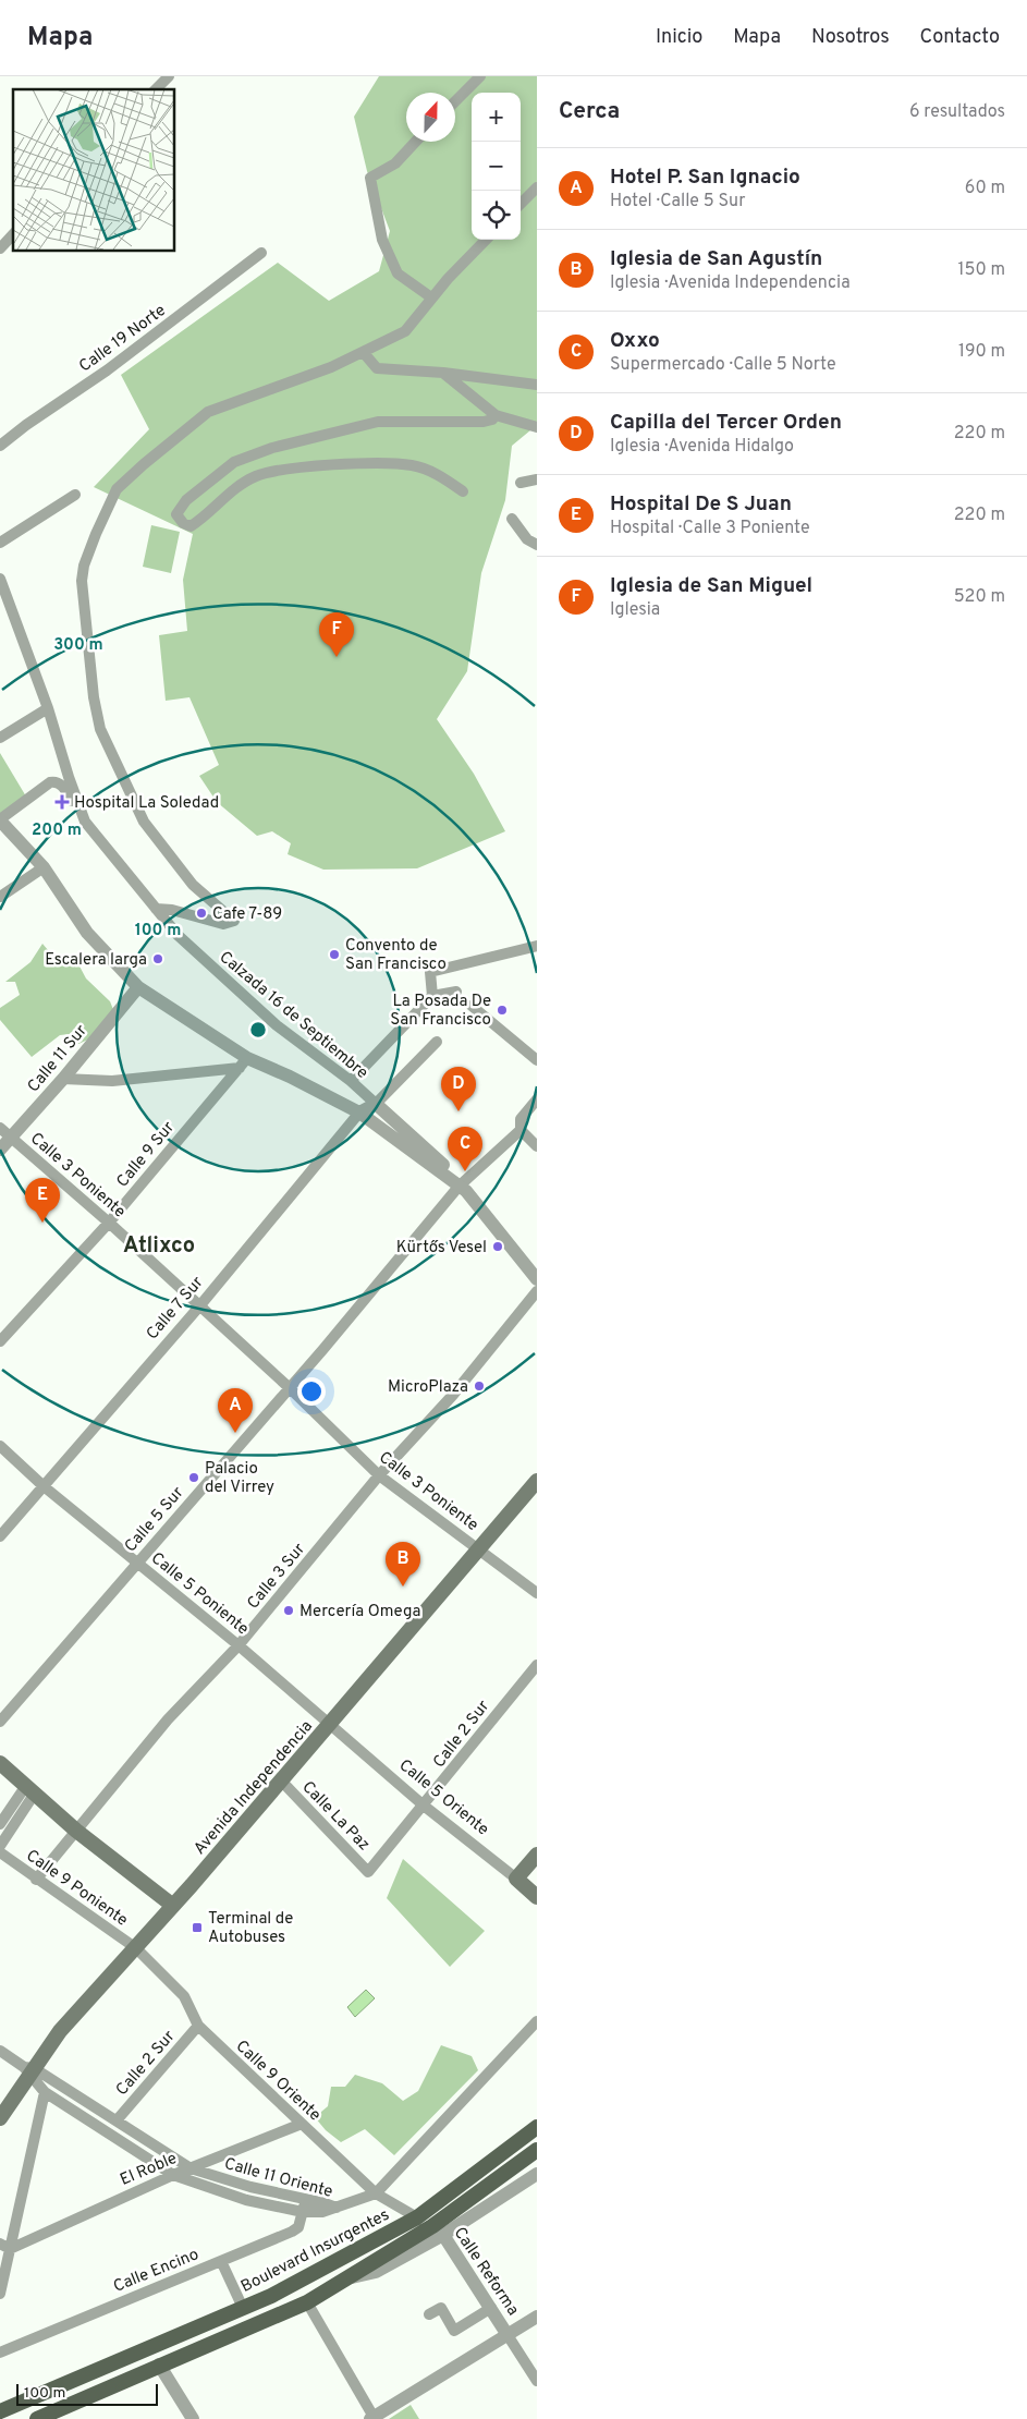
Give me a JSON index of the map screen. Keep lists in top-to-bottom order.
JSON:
{
  "streets": {
    "main road": ["Avenida Independencia", "Calle 5 Oriente", "Boulevard Insurgentes"],
    "street": [
      "Calle 19 Norte",
      "Calzada 16 de Septiembre",
      "Calle 11 Sur",
      "Calle 9 Sur",
      "Calle 3 Poniente",
      "Calle 7 Sur",
      "Calle 5 Sur",
      "Calle 3 Sur",
      "Calle 5 Poniente",
      "Calle 2 Sur",
      "Calle La Paz",
      "Calle 9 Poniente",
      "Calle 9 Oriente",
      "El Roble",
      "Calle 11 Oriente",
      "Calle Encino",
      "Calle Reforma"
    ]
  },
  "crossings": [
    ["Calzada 16 de Septiembre", "Calle 7 Sur"],
    ["Calle 11 Sur", "Calle 3 Poniente"],
    ["Calle 9 Sur", "Calle 3 Poniente"],
    ["Calle 3 Poniente", "Calle 7 Sur"],
    ["Calle 3 Poniente", "Calle 5 Sur"],
    ["Calle 3 Poniente", "Calle 3 Sur"],
    ["Calle 3 Poniente", "Avenida Independencia"],
    ["Calle 7 Sur", "Calle 5 Poniente"],
    ["Calle 5 Sur", "Calle 5 Poniente"],
    ["Calle 3 Sur", "Calle 5 Poniente"],
    ["Calle 3 Sur", "Calle 9 Poniente"],
    ["Calle 5 Poniente", "Avenida Independencia"],
    ["Calle 5 Poniente", "Calle 5 Oriente"],
    ["Calle 2 Sur", "Calle 5 Oriente"],
    ["Calle 2 Sur", "Calle La Paz"],
    ["Calle 2 Sur", "Calle 9 Oriente"],
    ["Calle 2 Sur", "Calle 11 Oriente"],
    ["Avenida Independencia", "Calle 5 Oriente"],
    ["Avenida Independencia", "Calle La Paz"],
    ["Avenida Independencia", "Calle 9 Poniente"],
    ["Avenida Independencia", "Calle 9 Oriente"],
    ["Avenida Independencia", "Calle 11 Oriente"],
    ["Calle 9 Poniente", "Calle 9 Oriente"],
    ["Calle 9 Oriente", "El Roble"],
    ["Calle 9 Oriente", "Calle 11 Oriente"],
    ["Calle 9 Oriente", "Boulevard Insurgentes"],
    ["Calle 9 Oriente", "Calle Reforma"],
    ["El Roble", "Calle 11 Oriente"],
    ["Calle 11 Oriente", "Calle Encino"],
    ["Boulevard Insurgentes", "Calle Reforma"]
  ],
  "districts": ["Atlixco"],
  "places": {
    "health": ["Hospital La Soledad"],
    "other": [
      "Cafe 7-89",
      "Convento de San Francisco",
      "Escalera larga",
      "La Posada De San Francisco",
      "Kürtős Vesel",
      "MicroPlaza",
      "Palacio del Virrey",
      "Mercería Omega"
    ],
    "transit": ["Terminal de Autobuses"]
  },
  "scale_bar": "100 m",
  "north": "top",
  "page": {
    "header": "Mapa",
    "nav": [
      "Inicio",
      "Mapa",
      "Nosotros",
      "Contacto"
    ],
    "heading": ["Cerca", "6 resultados"],
    "map_buttons": ["+", "−"],
    "list": [
      {
        "mark": "A",
        "name": "Hotel P. San Ignacio",
        "note": "Hotel · Calle 5 Sur",
        "value": "60 m"
      },
      {
        "mark": "B",
        "name": "Iglesia de San Agustín",
        "note": "Iglesia · Avenida Independencia",
        "value": "150 m"
      },
      {
        "mark": "C",
        "name": "Oxxo",
        "note": "Supermercado · Calle 5 Norte",
        "value": "190 m"
      },
      {
        "mark": "D",
        "name": "Capilla del Tercer Orden",
        "note": "Iglesia · Avenida Hidalgo",
        "value": "220 m"
      },
      {
        "mark": "E",
        "name": "Hospital De S Juan",
        "note": "Hospital · Calle 3 Poniente",
        "value": "220 m"
      },
      {
        "mark": "F",
        "name": "Iglesia de San Miguel",
        "note": "Iglesia",
        "value": "520 m"
      }
    ],
    "pins": [
      "F",
      "D",
      "C",
      "E",
      "A",
      "B"
    ],
    "scale": "100 m"
  },
  "rings": ["300 m", "200 m", "100 m"]
}
